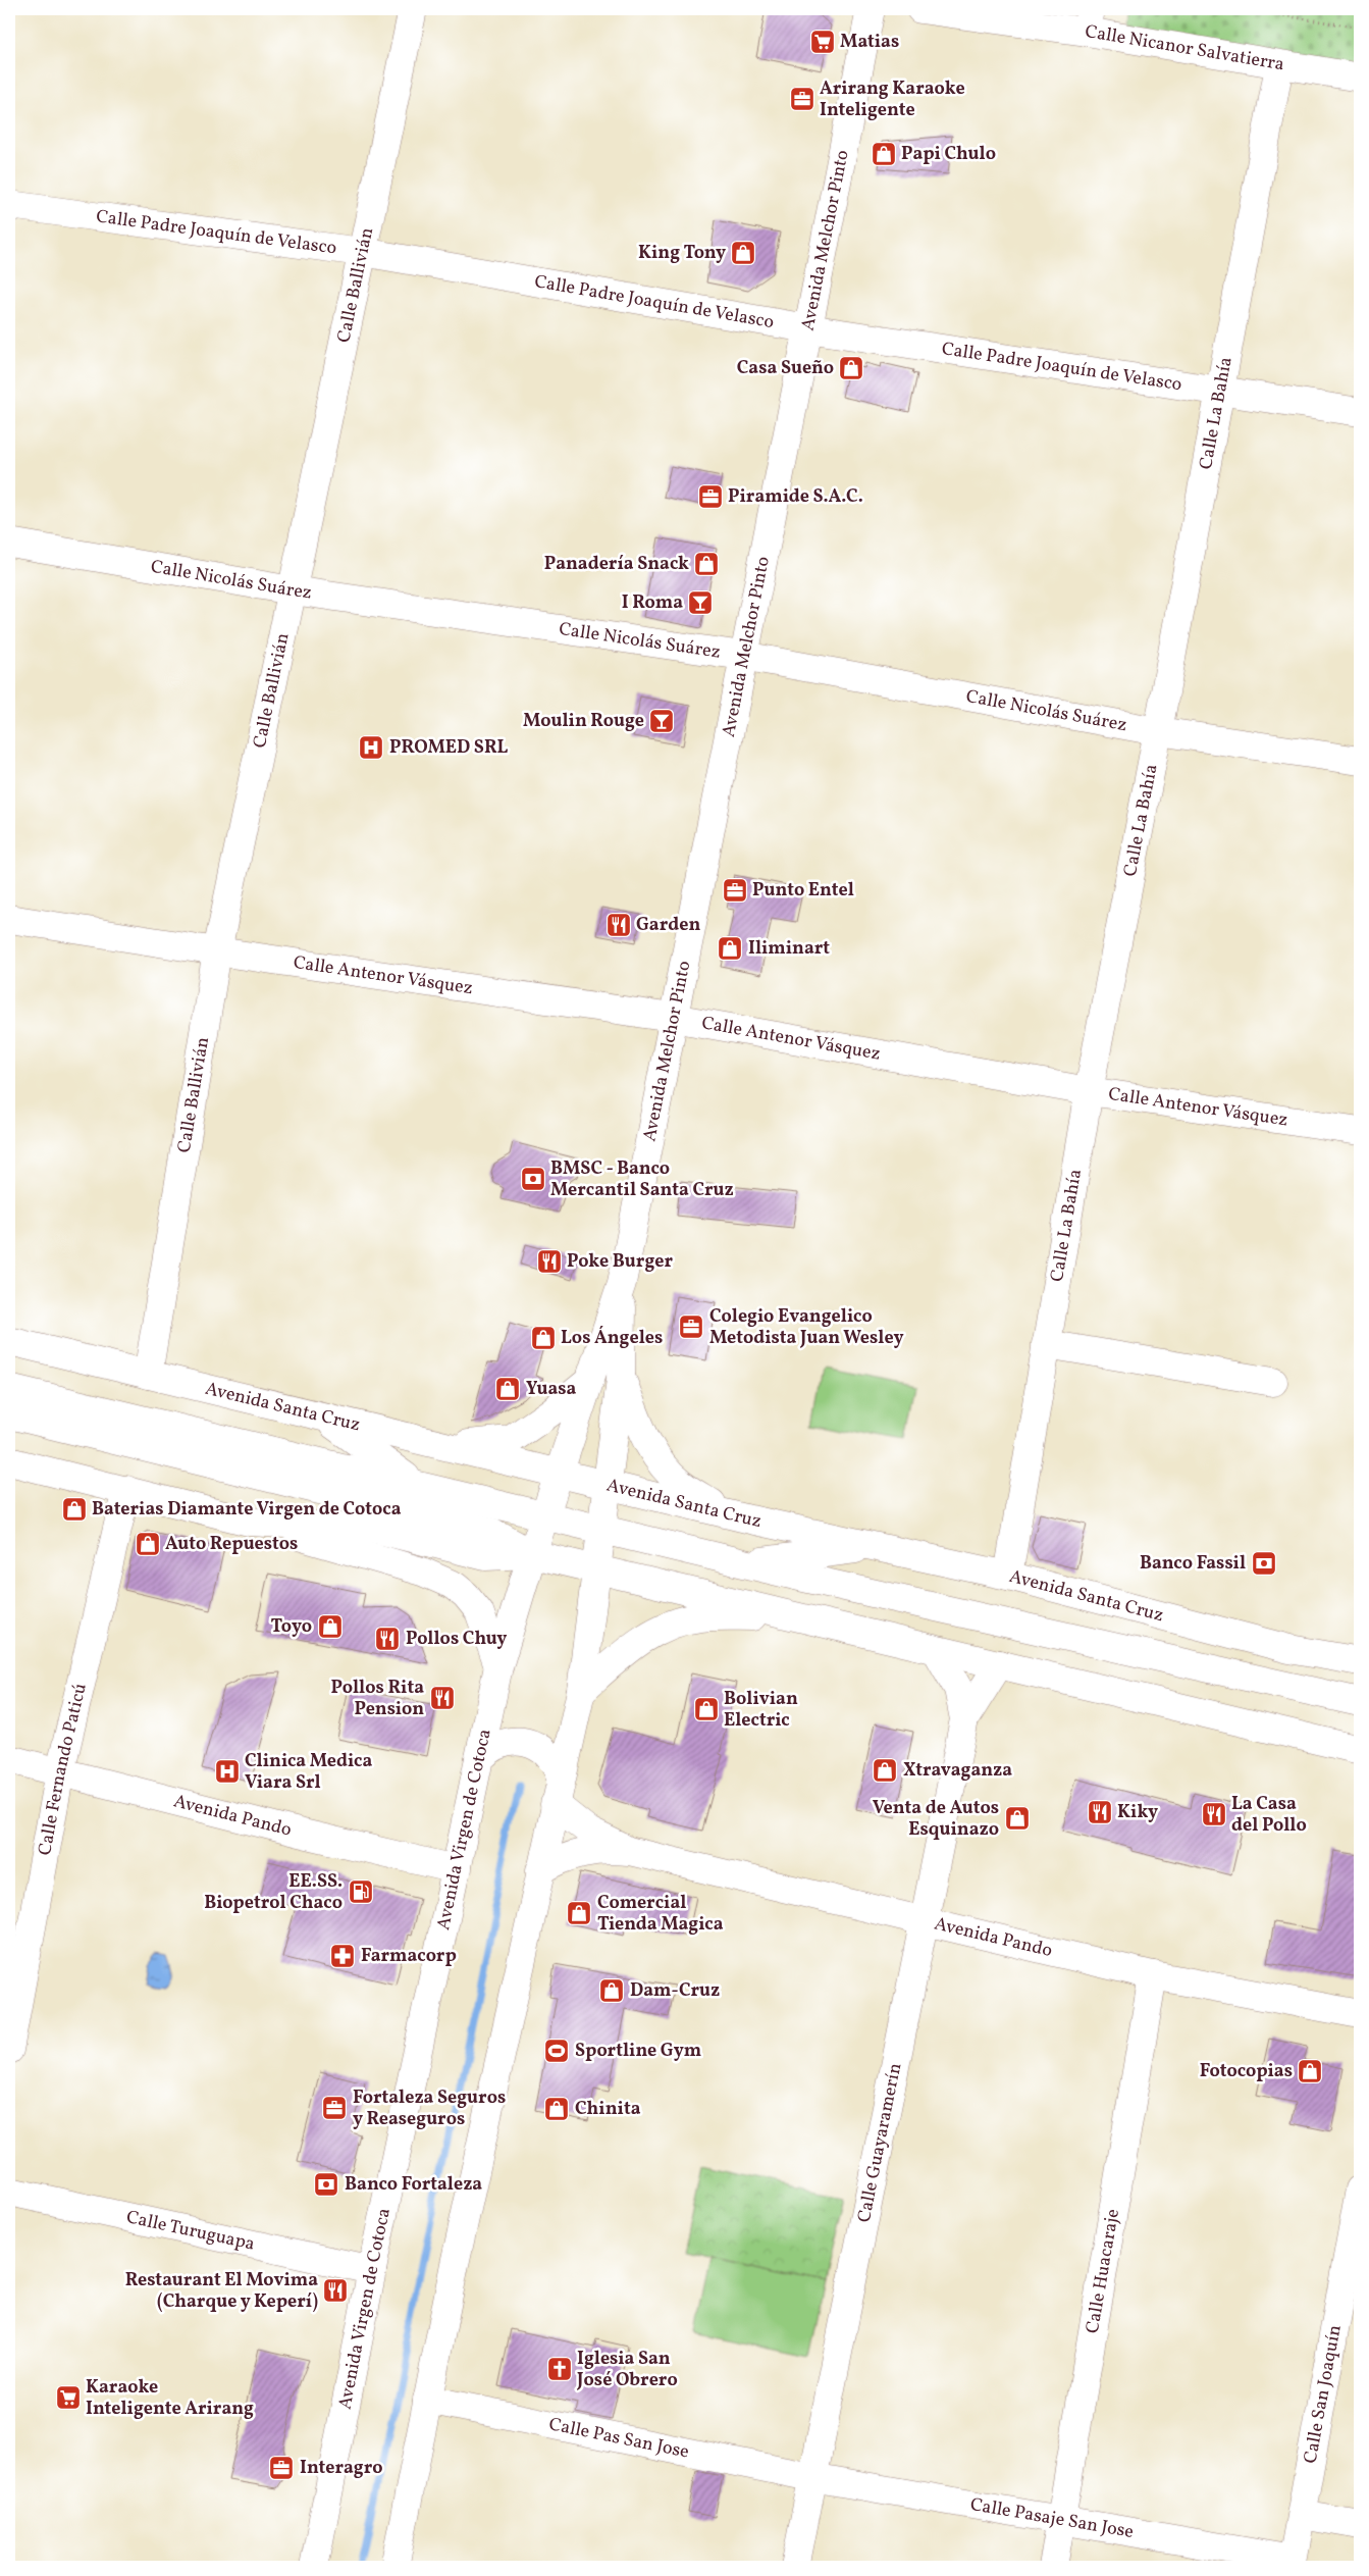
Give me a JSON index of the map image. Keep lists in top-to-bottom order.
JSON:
{
  "streets": {
    "street": [
      "Calle Nicanor Salvatierra",
      "Calle Padre Joaquín de Velasco",
      "Avenida Melchor Pinto",
      "Calle Ballivián",
      "Calle La Bahía",
      "Calle Nicolás Suárez",
      "Calle Antenor Vásquez",
      "Avenida Santa Cruz",
      "Calle Fernando Paticú",
      "Avenida Pando",
      "Avenida Virgen de Cotoca",
      "Calle Guayaramerín",
      "Calle Turuguapa",
      "Calle Huacaraje",
      "Calle San Joaquín",
      "Calle Pas San Jose",
      "Calle Pasaje San Jose"
    ]
  },
  "crossings": [
    ["Calle Nicanor Salvatierra", "Calle La Bahía"],
    ["Calle Padre Joaquín de Velasco", "Avenida Melchor Pinto"],
    ["Calle Padre Joaquín de Velasco", "Calle Ballivián"],
    ["Calle Padre Joaquín de Velasco", "Calle La Bahía"],
    ["Avenida Melchor Pinto", "Calle Nicolás Suárez"],
    ["Avenida Melchor Pinto", "Calle Antenor Vásquez"],
    ["Avenida Melchor Pinto", "Avenida Santa Cruz"],
    ["Avenida Melchor Pinto", "Avenida Virgen de Cotoca"],
    ["Calle Ballivián", "Calle Nicolás Suárez"],
    ["Calle Ballivián", "Calle Antenor Vásquez"],
    ["Calle Ballivián", "Avenida Santa Cruz"],
    ["Calle La Bahía", "Calle Nicolás Suárez"],
    ["Calle La Bahía", "Calle Antenor Vásquez"],
    ["Calle La Bahía", "Avenida Santa Cruz"],
    ["Calle Fernando Paticú", "Avenida Pando"],
    ["Avenida Pando", "Avenida Virgen de Cotoca"],
    ["Avenida Pando", "Calle Guayaramerín"],
    ["Avenida Pando", "Calle Huacaraje"],
    ["Avenida Virgen de Cotoca", "Calle Turuguapa"],
    ["Calle Guayaramerín", "Calle Pas San Jose"],
    ["Calle Guayaramerín", "Calle Pasaje San Jose"],
    ["Calle Huacaraje", "Calle Pasaje San Jose"],
    ["Calle San Joaquín", "Calle Pasaje San Jose"],
    ["Calle Pas San Jose", "Calle Pasaje San Jose"]
  ],
  "places": {
    "supermarket": ["Matias", "Karaoke Inteligente Arirang"],
    "office": [
      "Arirang Karaoke Inteligente",
      "Piramide S.A.C.",
      "Punto Entel",
      "Colegio Evangelico Metodista Juan Wesley",
      "Fortaleza Seguros y Reaseguros",
      "Interagro"
    ],
    "shop": [
      "Papi Chulo",
      "King Tony",
      "Casa Sueño",
      "Panadería Snack",
      "Iliminart",
      "Los Ángeles",
      "Yuasa",
      "Baterias Diamante Virgen de Cotoca",
      "Auto Repuestos",
      "Toyo",
      "Bolivian Electric",
      "Xtravaganza",
      "Venta de Autos Esquinazo",
      "Comercial Tienda Magica",
      "Dam-Cruz",
      "Fotocopias",
      "Chinita"
    ],
    "bar": ["I Roma", "Moulin Rouge"],
    "hospital": ["PROMED SRL", "Clinica Medica Viara Srl"],
    "restaurant": [
      "Garden",
      "Poke Burger",
      "Pollos Chuy",
      "Pollos Rita Pension",
      "Kiky",
      "La Casa del Pollo",
      "Restaurant El Movima (Charque y Keperí)"
    ],
    "bank": ["BMSC - Banco Mercantil Santa Cruz", "Banco Fassil", "Banco Fortaleza"],
    "fuel station": ["EE.SS. Biopetrol Chaco"],
    "pharmacy": ["Farmacorp"],
    "sports": ["Sportline Gym"],
    "church": ["Iglesia San José Obrero"]
  }
}
